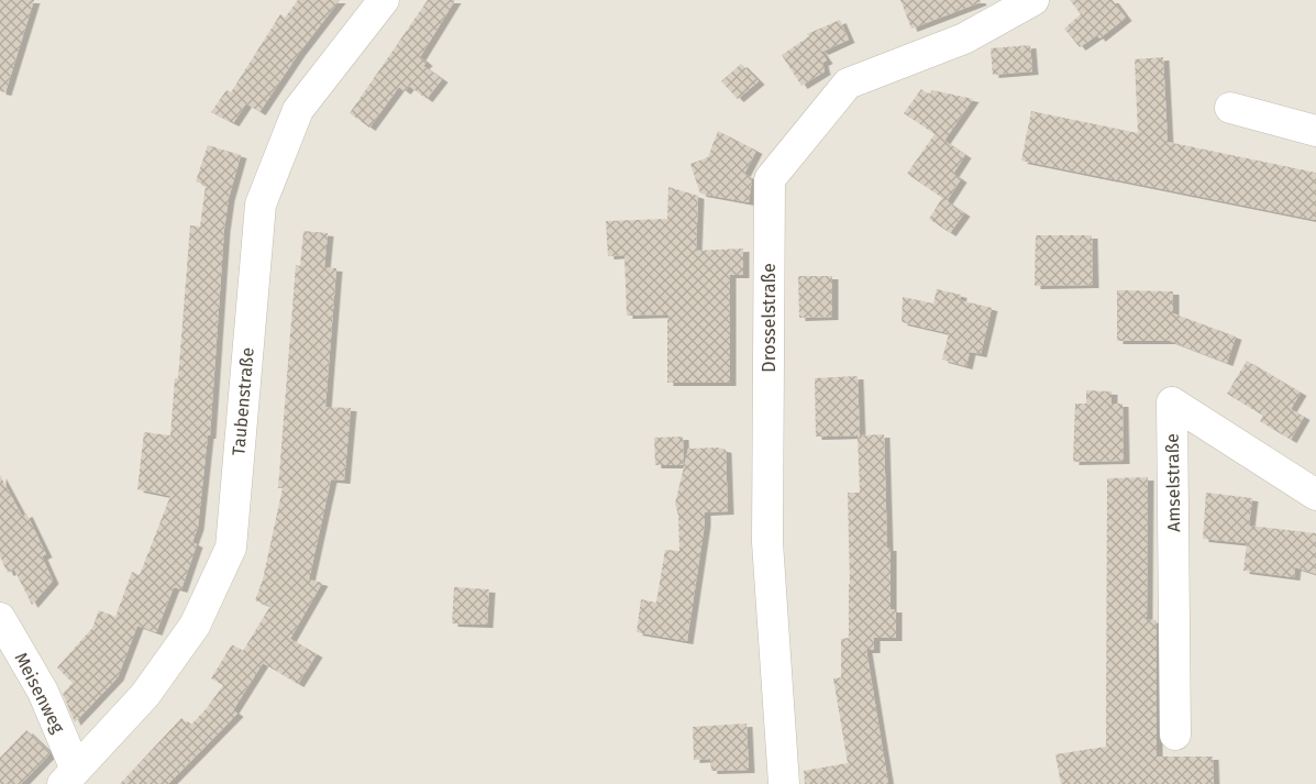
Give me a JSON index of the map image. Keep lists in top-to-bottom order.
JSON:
{
  "streets": {
    "street": [
      "Drosselstraße",
      "Taubenstraße",
      "Amselstraße",
      "Meisenweg"
    ]
  },
  "crossings": [
    ["Taubenstraße", "Meisenweg"]
  ]
}
